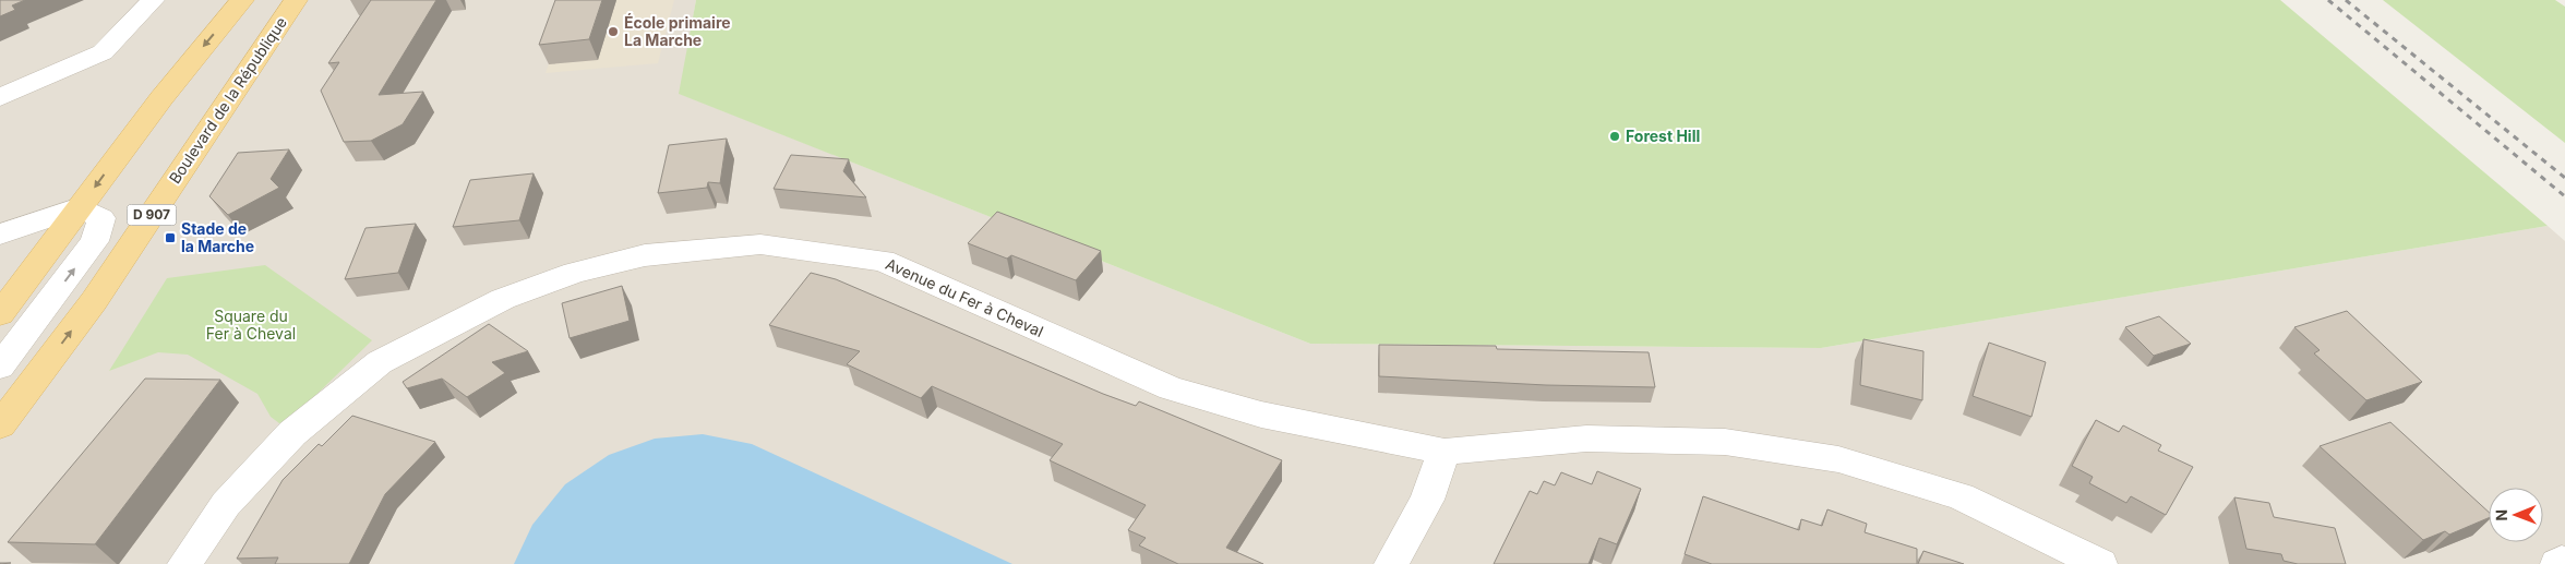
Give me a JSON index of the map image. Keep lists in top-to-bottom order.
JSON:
{
  "streets": {
    "main road": ["Boulevard de la République", "D 907"],
    "street": ["Avenue du Fer à Cheval"]
  },
  "parks": ["Square du Fer à Cheval"],
  "places": {
    "other": ["École primaire La Marche", "Forest Hill"],
    "transit": ["Stade de la Marche"]
  },
  "north": "left"
}
